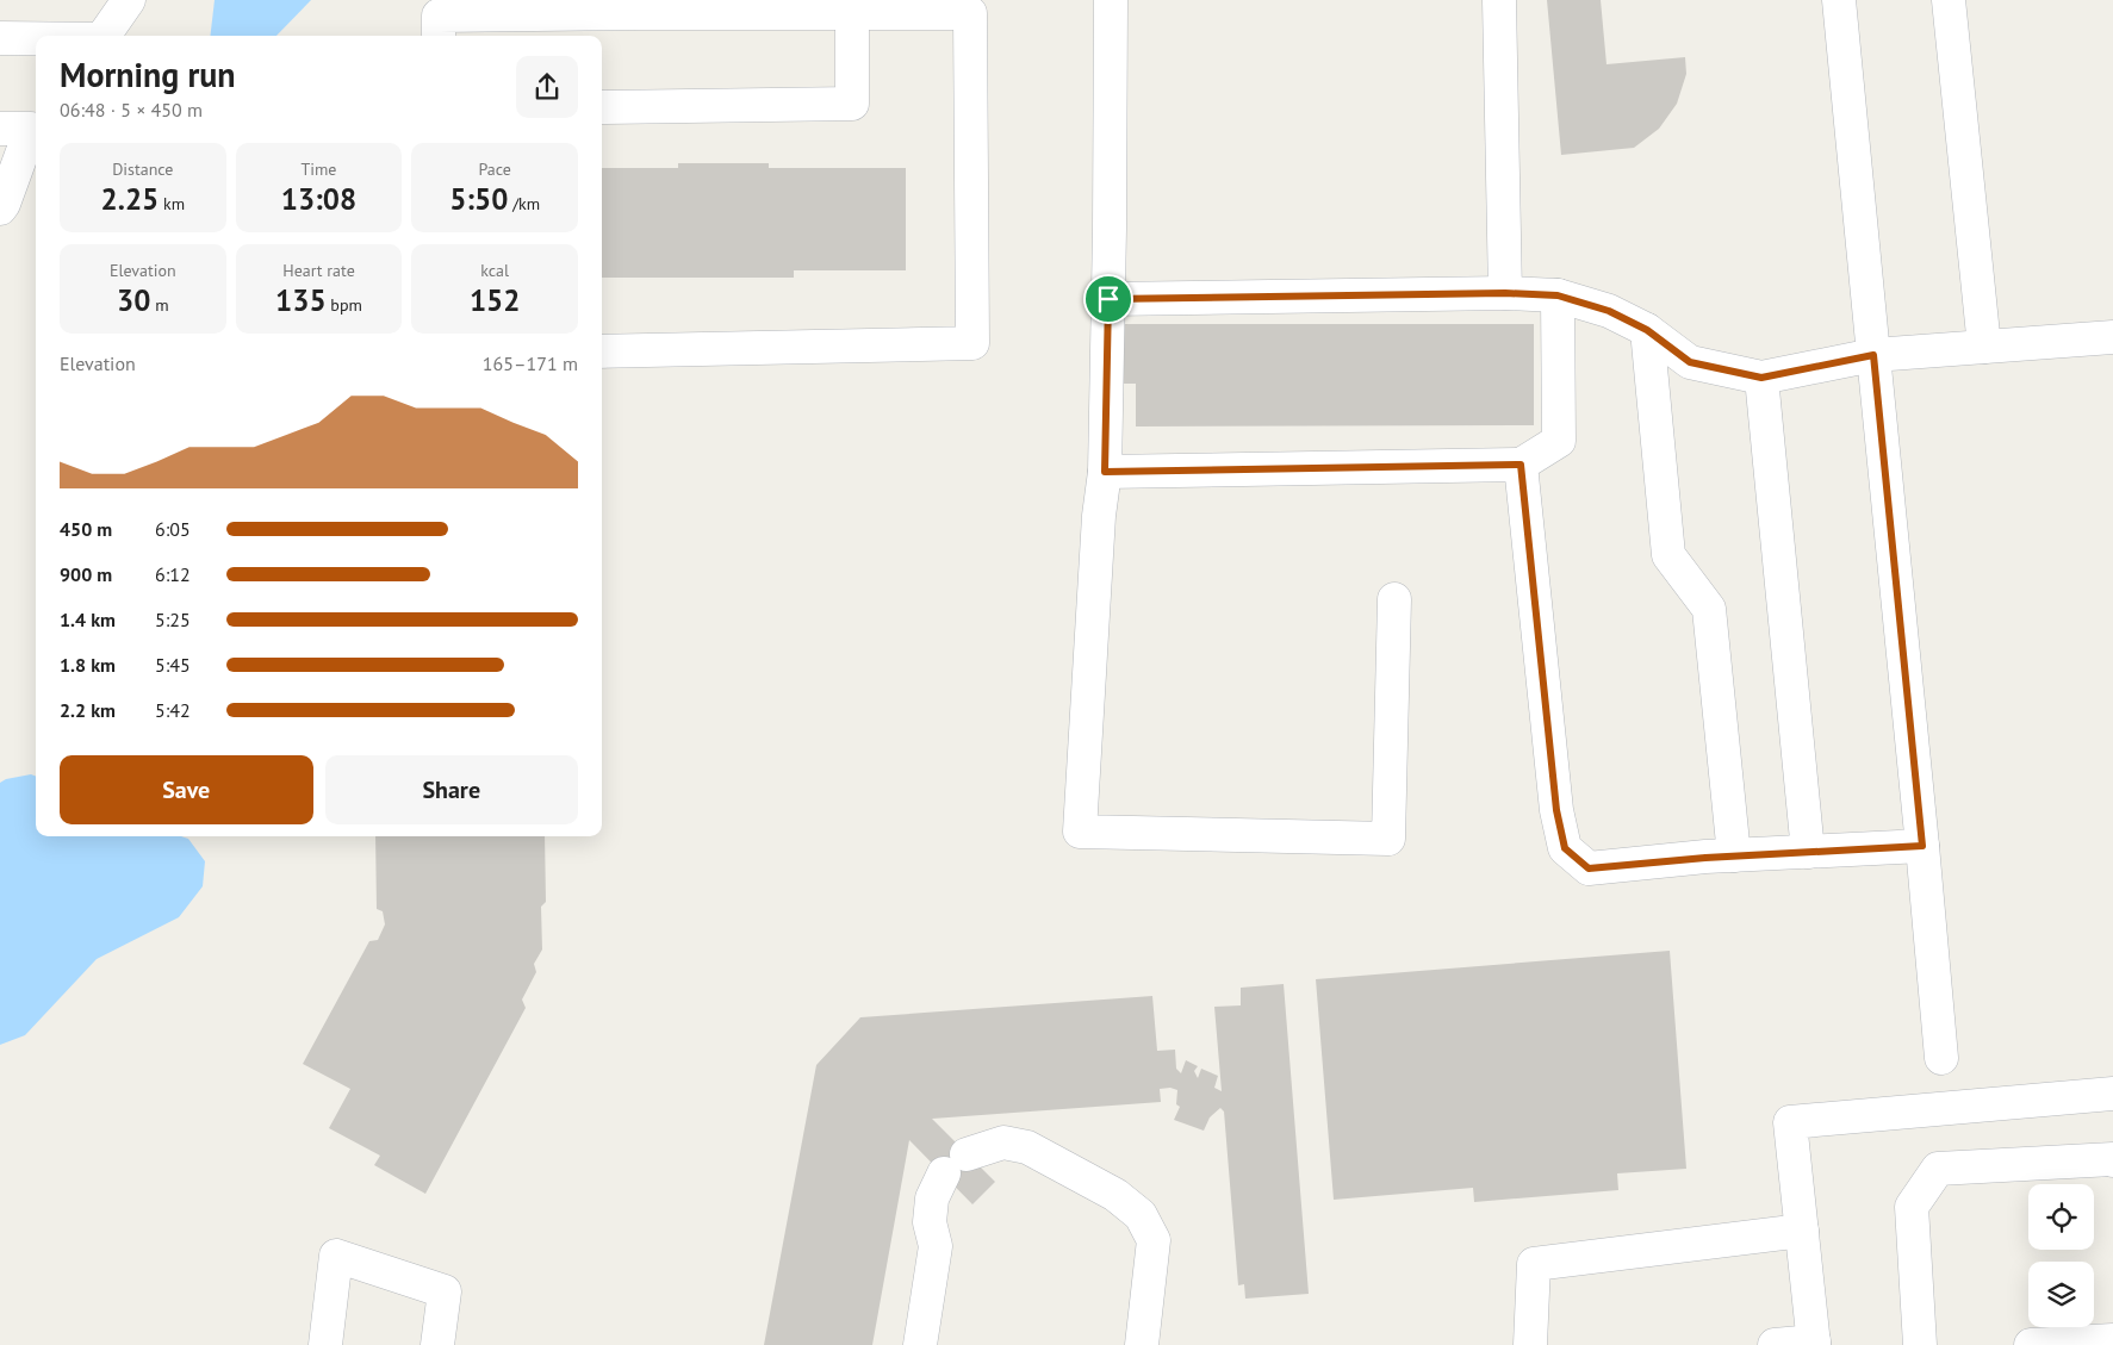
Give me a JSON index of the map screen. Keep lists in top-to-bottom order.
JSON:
{
  "page": {
    "heading": ["Morning run", "06:48 · 5 × 450 m"],
    "stats": [
      ["Distance", "2.25 km"],
      ["Time", "13:08"],
      ["Pace", "5:50 /km"],
      ["Elevation", "30 m"],
      ["Heart rate", "135 bpm"],
      ["kcal", "152"]
    ],
    "chart": ["Elevation", "165–171 m"],
    "list": [
      {
        "name": "450 m",
        "note": "6:05"
      },
      {
        "name": "900 m",
        "note": "6:12"
      },
      {
        "name": "1.4 km",
        "note": "5:25"
      },
      {
        "name": "1.8 km",
        "note": "5:45"
      },
      {
        "name": "2.2 km",
        "note": "5:42"
      }
    ],
    "buttons": ["Save", "Share"]
  }
}
